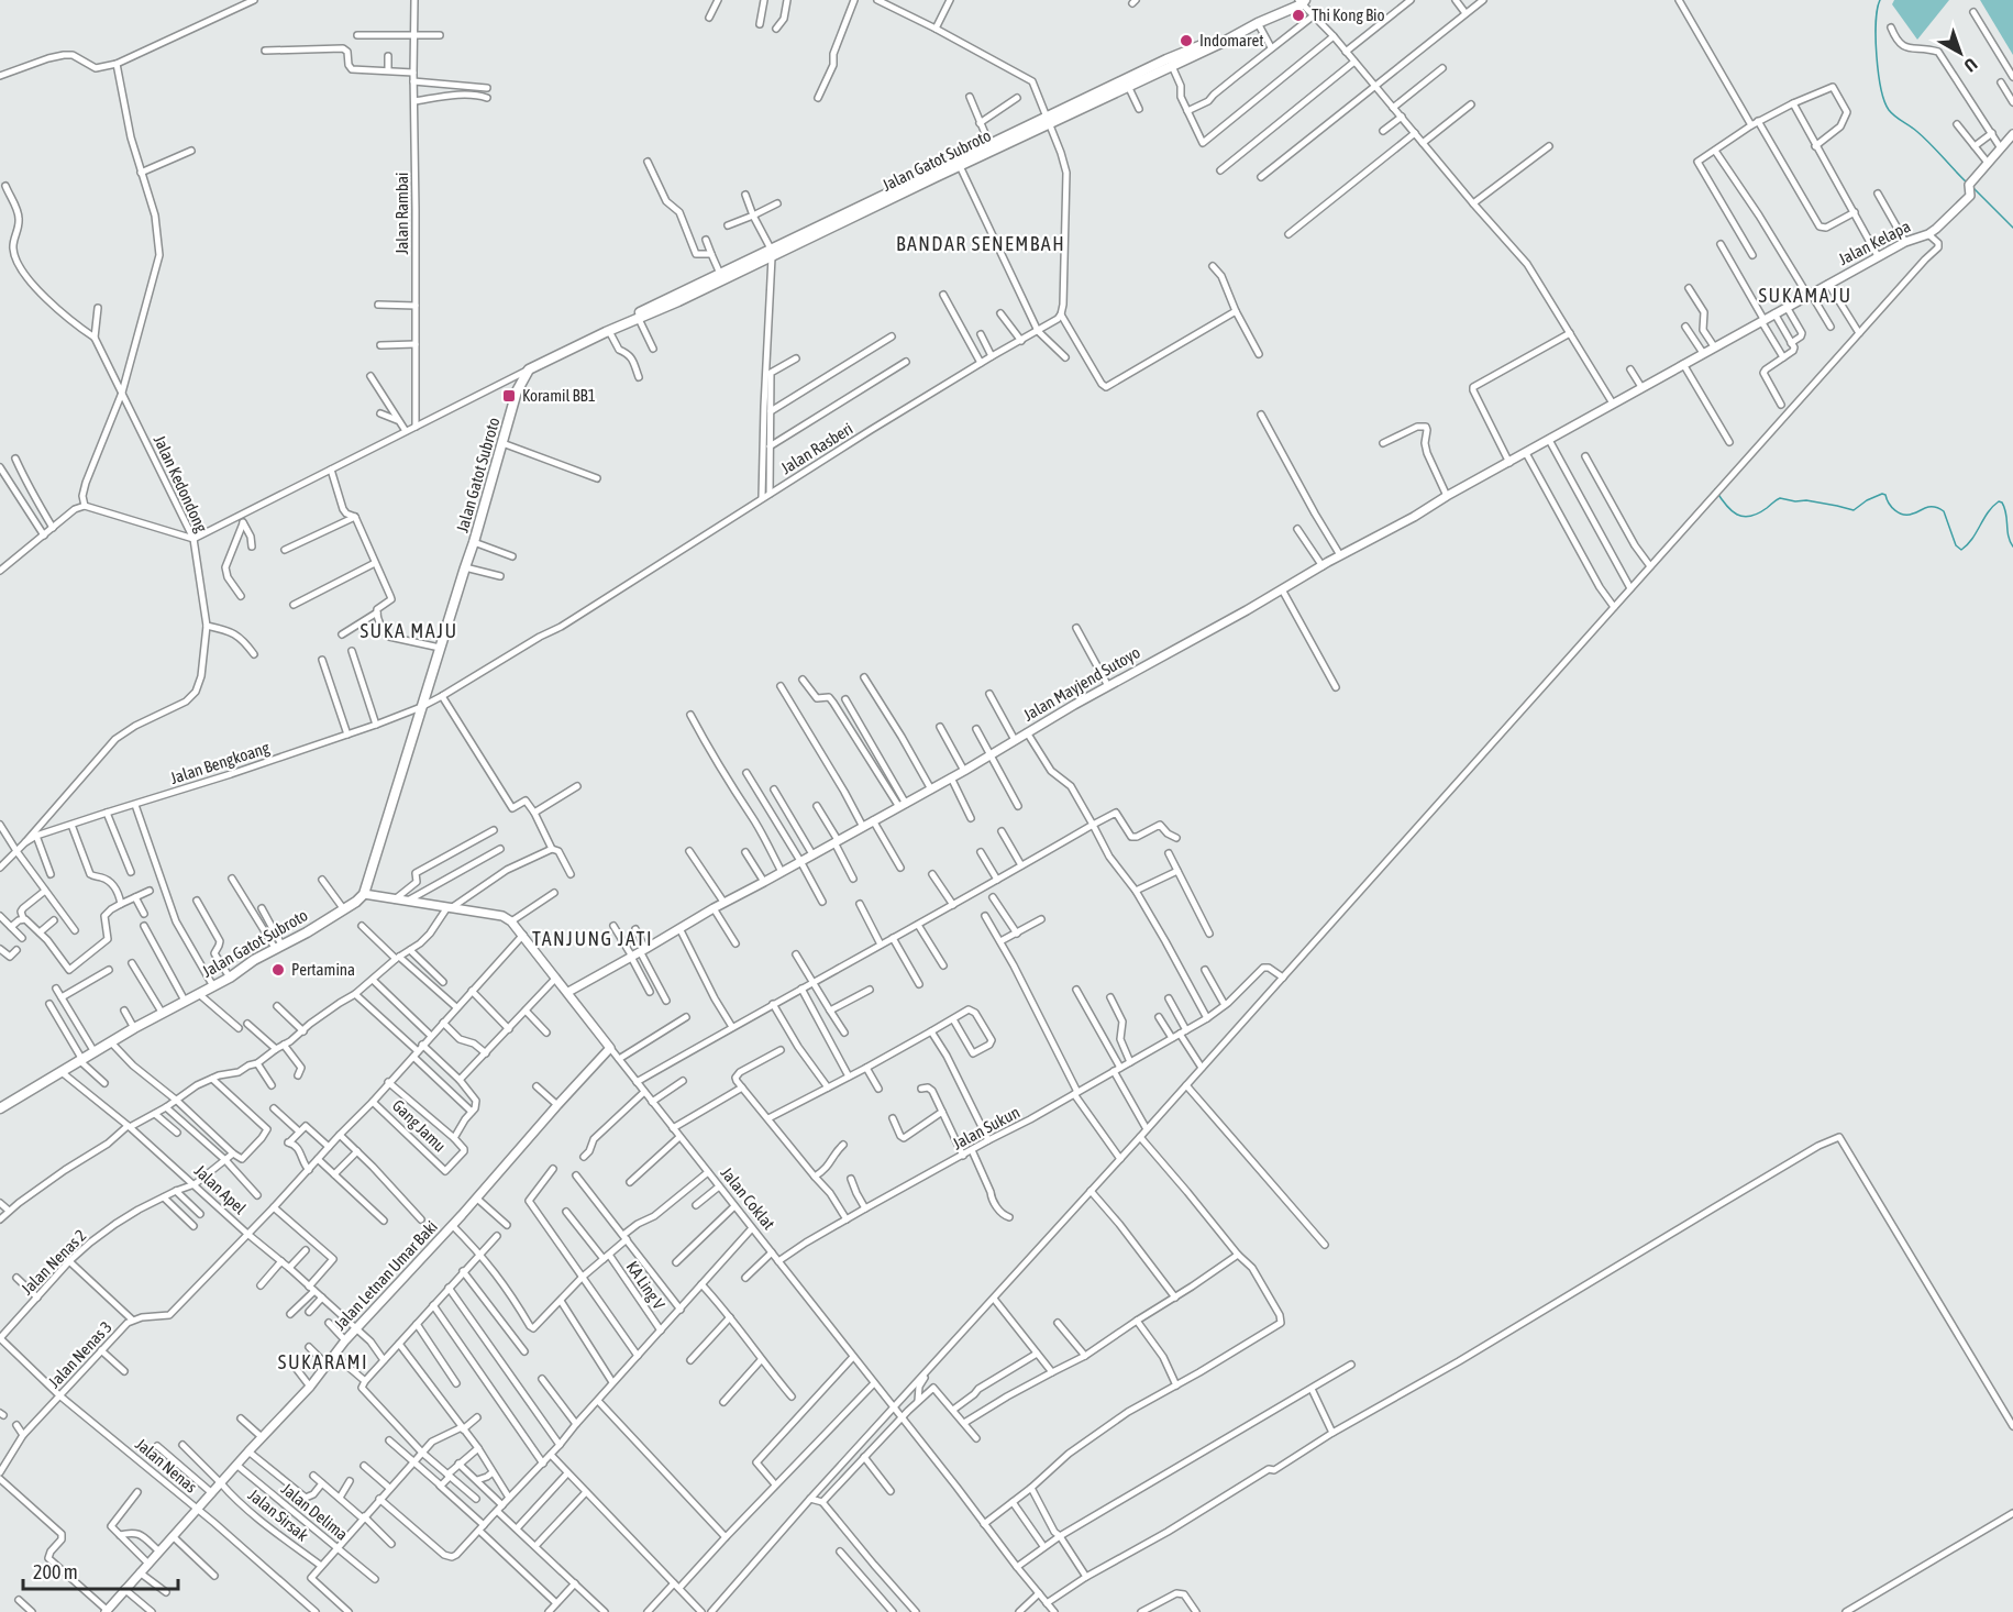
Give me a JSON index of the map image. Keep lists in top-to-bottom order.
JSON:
{
  "streets": {
    "main road": ["Jalan Gatot Subroto"],
    "street": [
      "Jalan Rambai",
      "Jalan Kelapa",
      "Jalan Rasberi",
      "Jalan Kedondong",
      "Jalan Mayjend Sutoyo",
      "Jalan Bengkoang",
      "Gang Jamu",
      "Jalan Sukun",
      "Jalan Apel",
      "Jalan Coklat",
      "Jalan Nenas 2",
      "Jalan Letnan Umar Baki",
      "KA Ling V",
      "Jalan Nenas 3",
      "Jalan Nenas",
      "Jalan Delima",
      "Jalan Sirsak"
    ]
  },
  "crossings": [
    ["Jalan Gatot Subroto", "Jalan Rasberi"],
    ["Jalan Gatot Subroto", "Jalan Bengkoang"],
    ["Jalan Gatot Subroto", "Jalan Apel"],
    ["Jalan Kelapa", "Jalan Mayjend Sutoyo"],
    ["Jalan Rasberi", "Jalan Bengkoang"],
    ["Jalan Kedondong", "Jalan Bengkoang"],
    ["Jalan Mayjend Sutoyo", "Jalan Coklat"],
    ["Gang Jamu", "Jalan Nenas 3"],
    ["Jalan Sukun", "Jalan Coklat"],
    ["Jalan Apel", "Jalan Nenas 2"],
    ["Jalan Apel", "Jalan Letnan Umar Baki"],
    ["Jalan Apel", "Jalan Nenas 3"],
    ["Jalan Coklat", "Jalan Letnan Umar Baki"],
    ["Jalan Coklat", "Jalan Nenas 3"],
    ["Jalan Nenas 2", "Jalan Nenas"],
    ["Jalan Letnan Umar Baki", "Jalan Nenas"],
    ["Jalan Letnan Umar Baki", "Jalan Delima"],
    ["Jalan Letnan Umar Baki", "Jalan Sirsak"],
    ["Jalan Nenas 3", "Jalan Nenas"]
  ],
  "districts": [
    "BANDAR SENEMBAH",
    "SUKAMAJU",
    "SUKA MAJU",
    "TANJUNG JATI",
    "SUKARAMI"
  ],
  "places": {
    "other": ["Thi Kong Bio", "Indomaret", "Pertamina"],
    "transit": ["Koramil BB1"]
  },
  "scale_bar": "200 m",
  "north": "bottom right"
}
